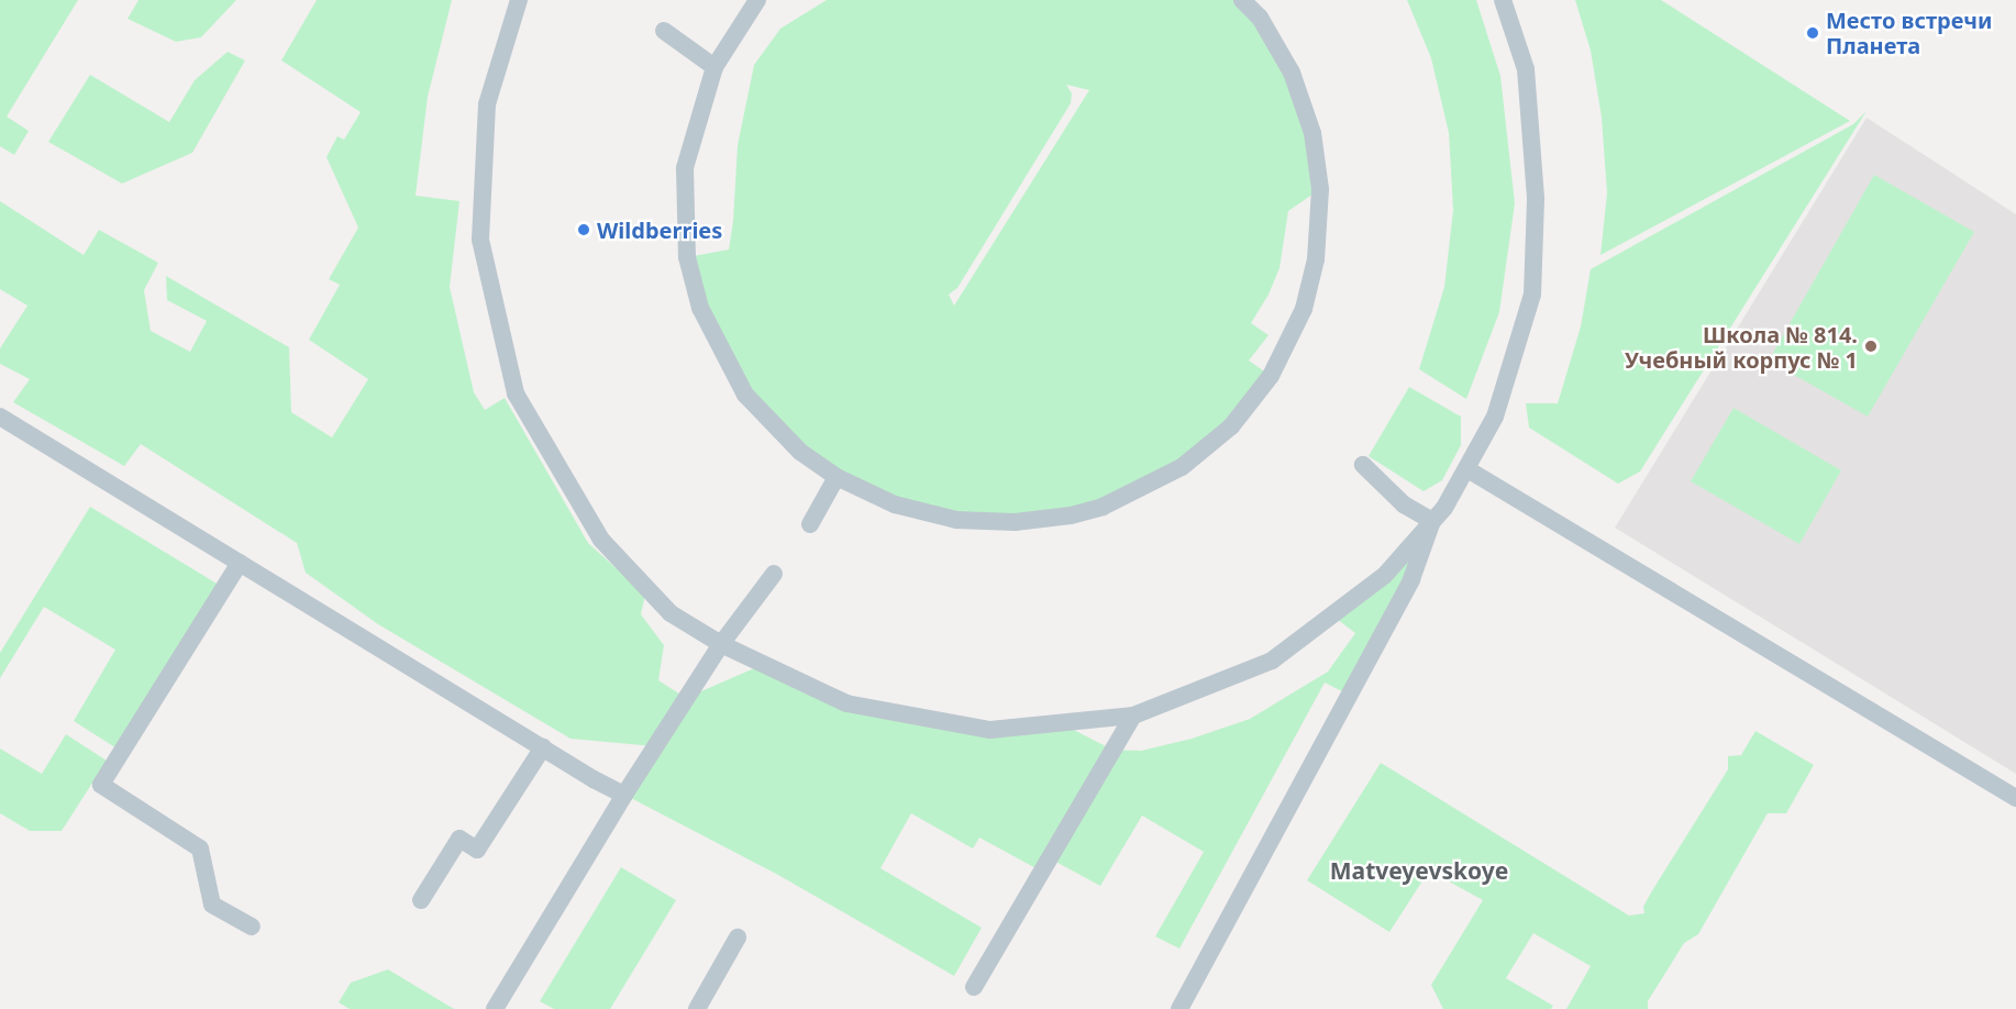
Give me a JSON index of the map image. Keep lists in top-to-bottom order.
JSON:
{
  "districts": ["Matveyevskoye"],
  "places": ["Место встречи Планета", "Wildberries", "Школа № 814. Учебный корпус № 1"]
}
